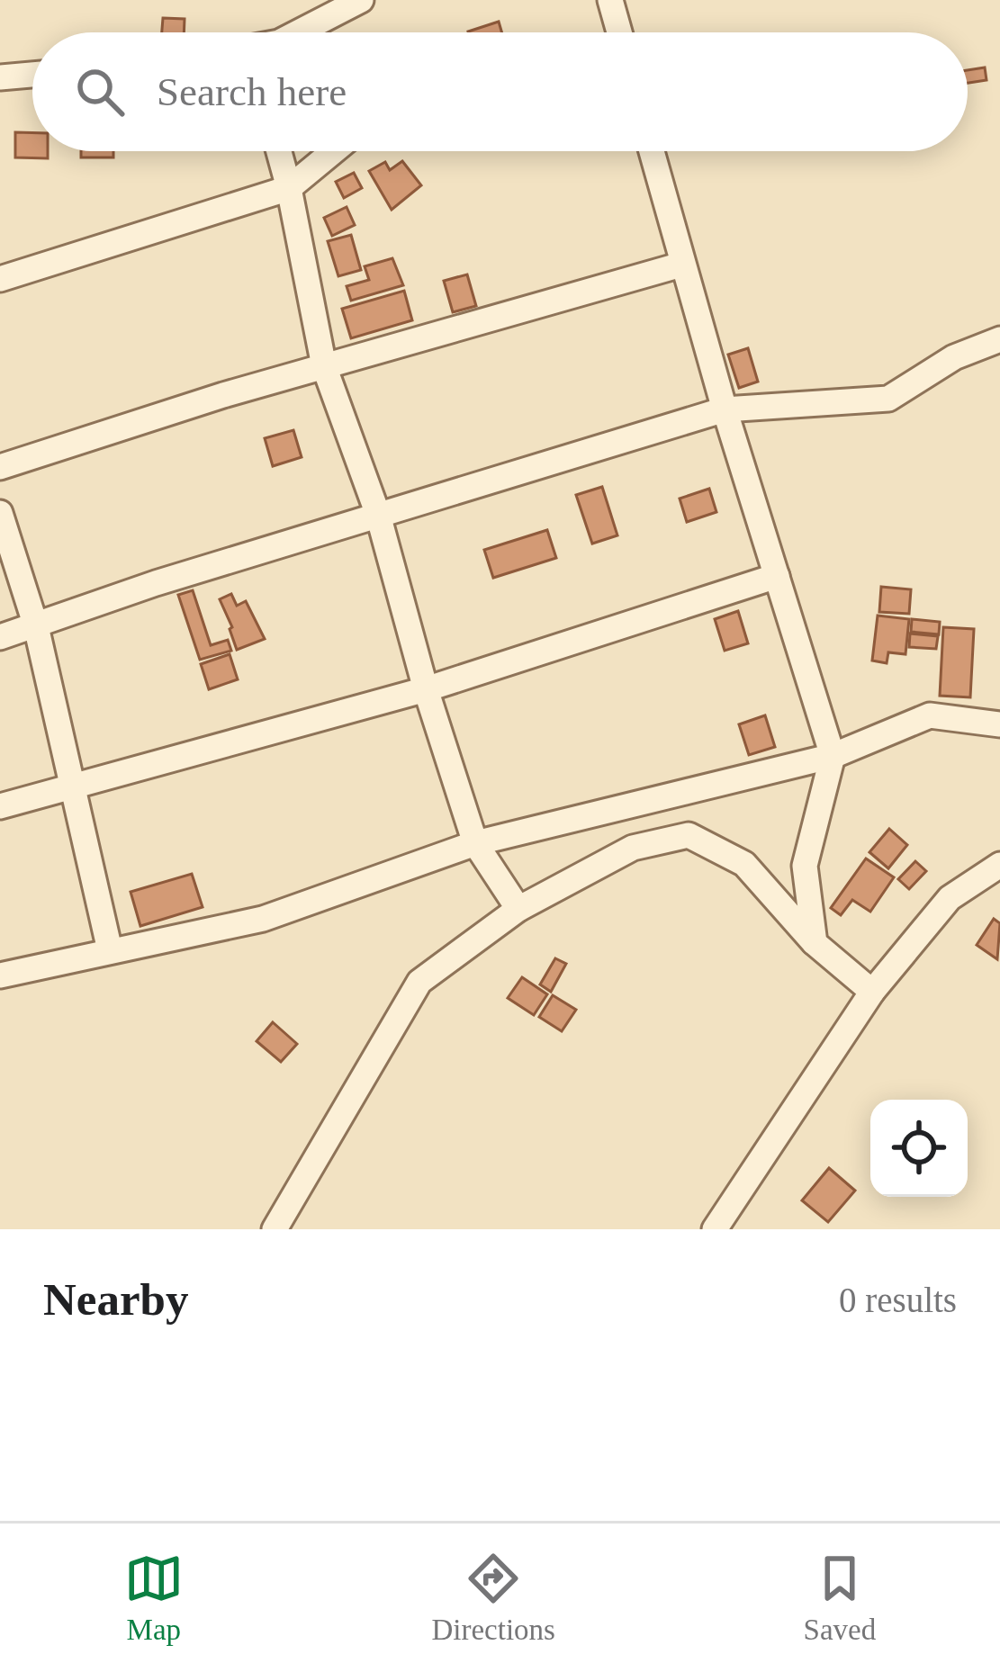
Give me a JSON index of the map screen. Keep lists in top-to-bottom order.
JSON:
{
  "page": {
    "search": "Search here",
    "heading": ["Nearby", "0 results"],
    "nav": ["Map", "Directions", "Saved"]
  }
}
